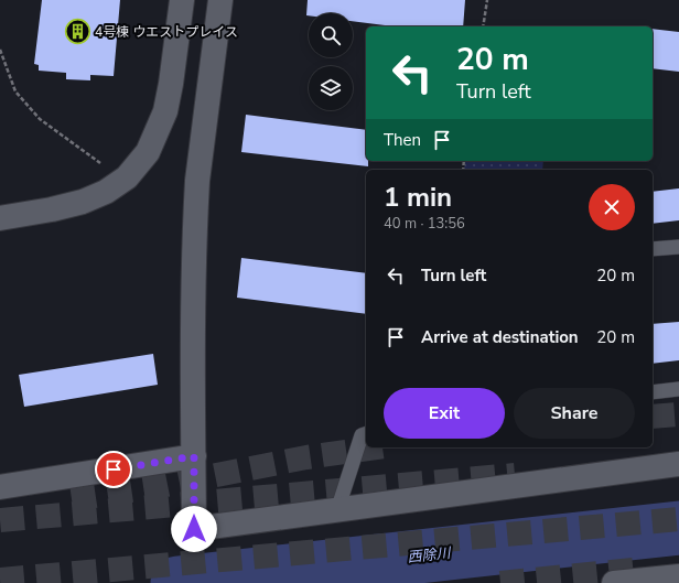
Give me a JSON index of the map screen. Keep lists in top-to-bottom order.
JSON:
{
  "water": ["西除川"],
  "places": {
    "building": ["4号棟 ウエストプレイス"]
  },
  "page": {
    "turn": ["20 m", "Turn left"],
    "then": "Then",
    "heading": ["1 min", "40 m · 13:56"],
    "list": [
      {
        "name": "Turn left",
        "value": "20 m"
      },
      {
        "name": "Arrive at destination",
        "value": "20 m"
      }
    ],
    "buttons": ["Exit", "Share"]
  }
}
